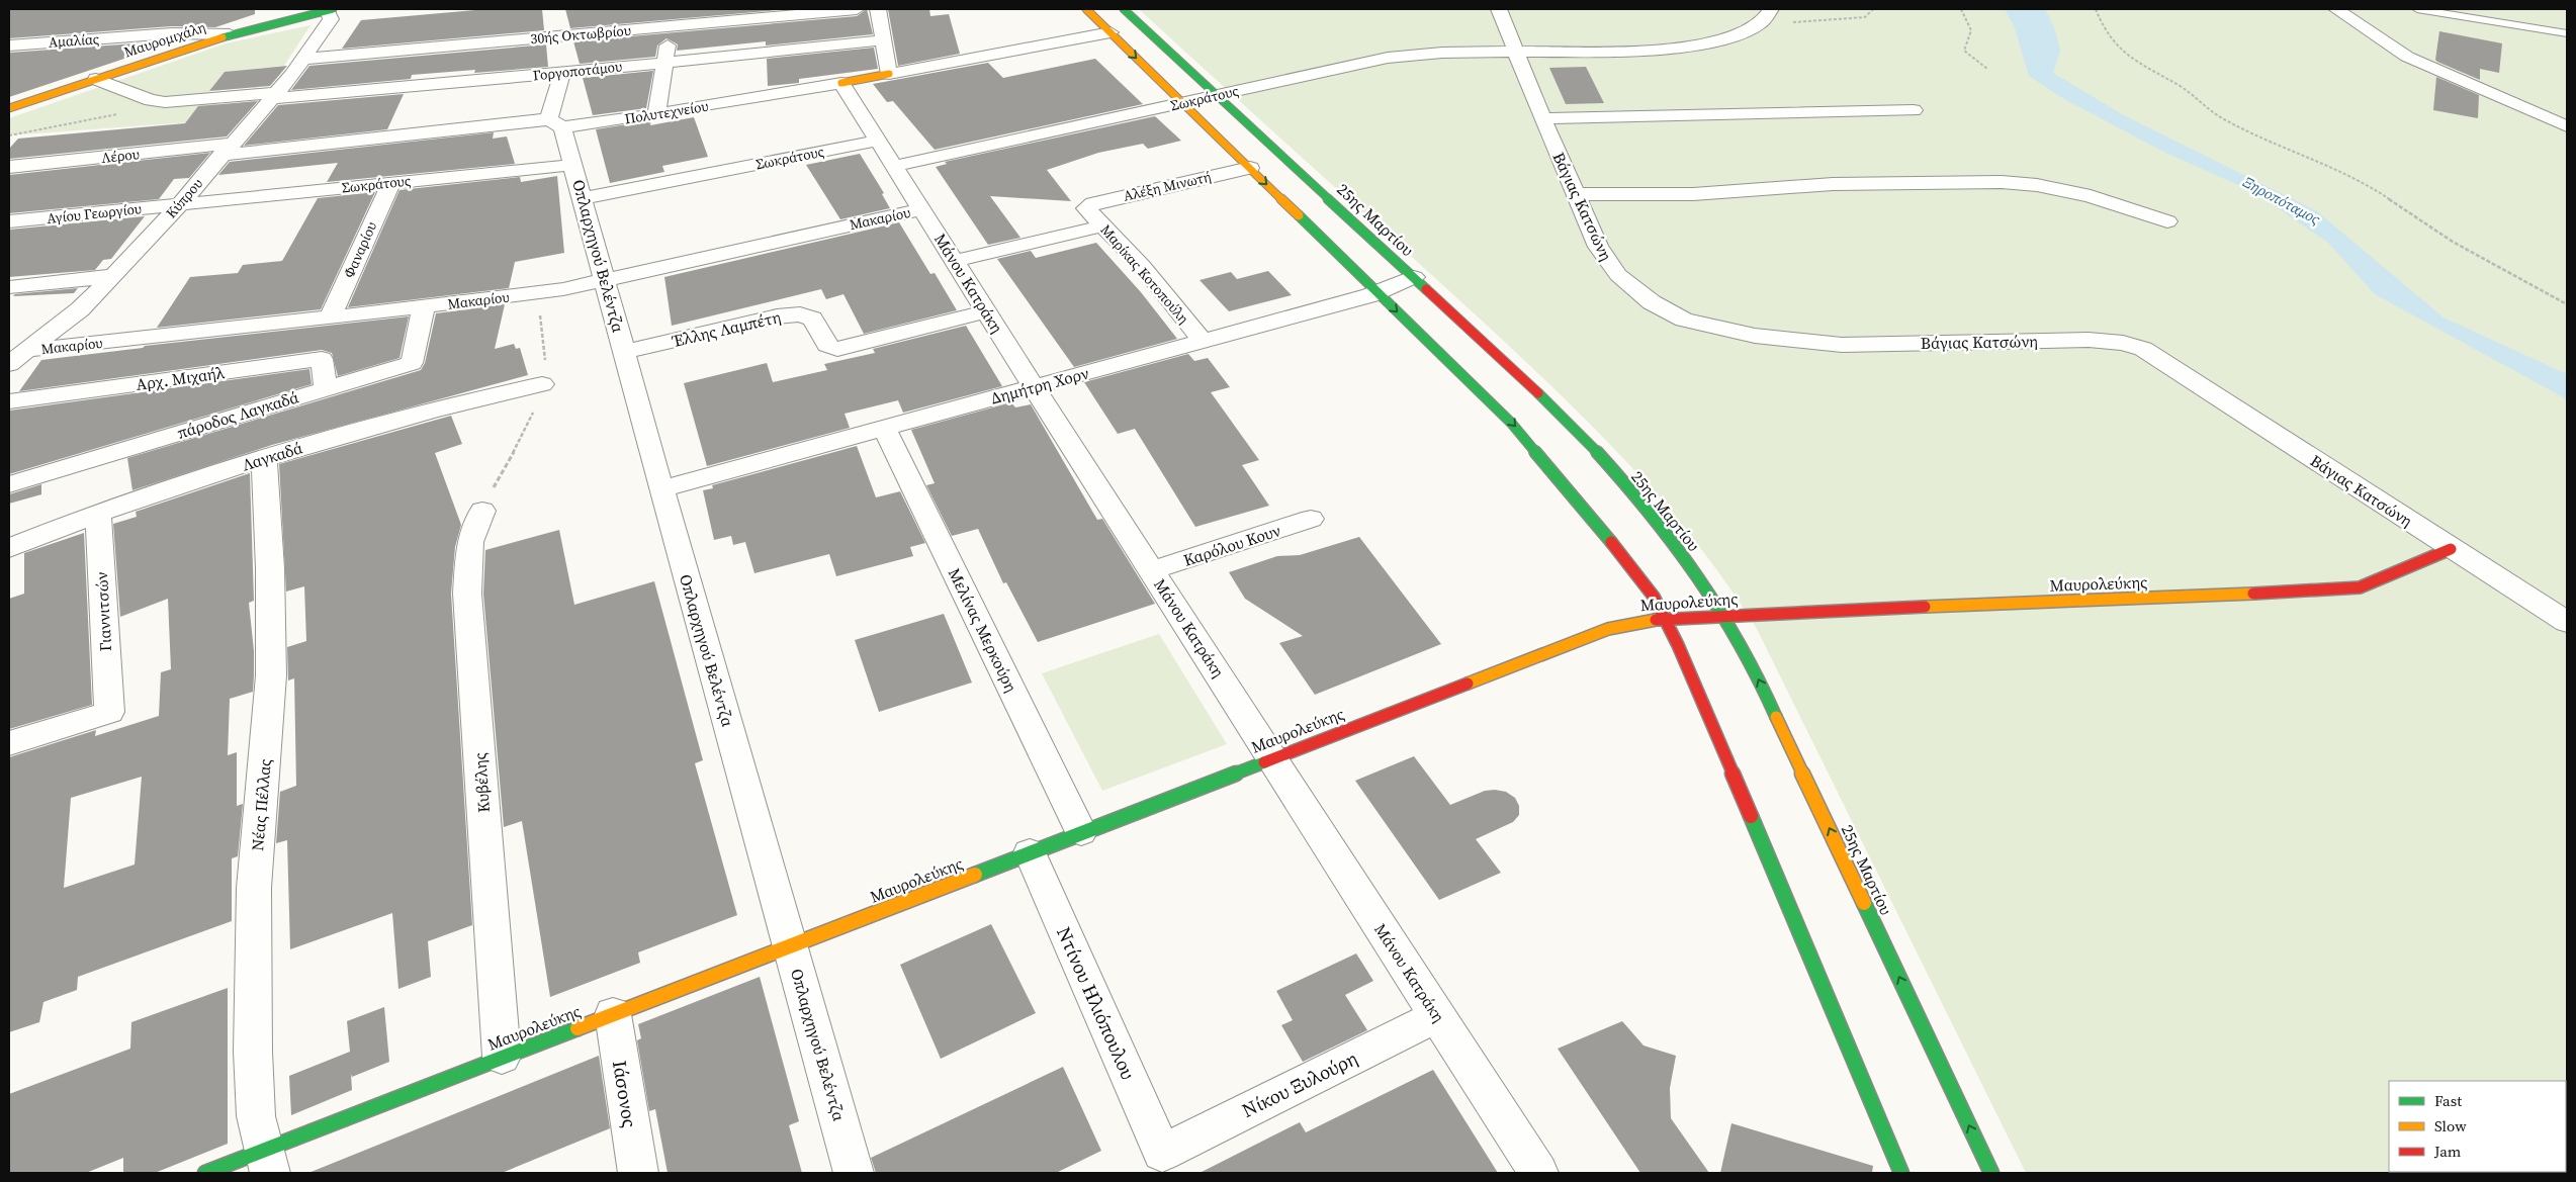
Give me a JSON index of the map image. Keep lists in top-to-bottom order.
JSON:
{
  "streets": {
    "street": [
      "30ής Οκτωβρίου",
      "Μαυρομιχάλη",
      "Αμαλίας",
      "Γοργοποτάμου",
      "Σωκράτους",
      "Πολυτεχνείου",
      "Λέρου",
      "Αλέξη Μινωτή",
      "Κύπρου",
      "Βάγιας Κατσώνη",
      "Αγίου Γεωργίου",
      "Μακαρίου",
      "25ης Μαρτίου",
      "Φαναρίου",
      "Οπλαρχηγού Βελέντζα",
      "Μαρίκας Κοτοπούλη",
      "Μάνου Κατράκη",
      "Έλλης Λαμπέτη",
      "Αρχ. Μιχαήλ",
      "Δημήτρη Χορν",
      "πάροδος Λαγκαδά",
      "Λαγκαδά",
      "Καρόλου Κουν",
      "Μαυρολεύκης",
      "Γιαννιτσών",
      "Μελίνας Μερκούρη",
      "Κυβέλης",
      "Νέας Πέλλας",
      "Ντίνου Ηλιόπουλου",
      "Νίκου Ξυλούρη",
      "Ιάσoνος"
    ]
  },
  "crossings": [
    ["30ής Οκτωβρίου", "Κύπρου"],
    ["Μαυρομιχάλη", "Αμαλίας"],
    ["Μαυρομιχάλη", "Γοργοποτάμου"],
    ["Μαυρομιχάλη", "Κύπρου"],
    ["Γοργοποτάμου", "Κύπρου"],
    ["Σωκράτους", "Κύπρου"],
    ["Σωκράτους", "Βάγιας Κατσώνη"],
    ["Σωκράτους", "Αγίου Γεωργίου"],
    ["Σωκράτους", "25ης Μαρτίου"],
    ["Σωκράτους", "Φαναρίου"],
    ["Σωκράτους", "Οπλαρχηγού Βελέντζα"],
    ["Σωκράτους", "Μάνου Κατράκη"],
    ["Πολυτεχνείου", "Λέρου"],
    ["Πολυτεχνείου", "Κύπρου"],
    ["Πολυτεχνείου", "Οπλαρχηγού Βελέντζα"],
    ["Πολυτεχνείου", "Μάνου Κατράκη"],
    ["Λέρου", "Κύπρου"],
    ["Αλέξη Μινωτή", "Μαρίκας Κοτοπούλη"],
    ["Κύπρου", "Αγίου Γεωργίου"],
    ["Κύπρου", "Μακαρίου"],
    ["Βάγιας Κατσώνη", "Μαυρολεύκης"],
    ["Μακαρίου", "Φαναρίου"],
    ["Μακαρίου", "Οπλαρχηγού Βελέντζα"],
    ["Μακαρίου", "Μάνου Κατράκη"],
    ["Μακαρίου", "πάροδος Λαγκαδά"],
    ["25ης Μαρτίου", "Δημήτρη Χορν"],
    ["25ης Μαρτίου", "Μαυρολεύκης"],
    ["Οπλαρχηγού Βελέντζα", "Έλλης Λαμπέτη"],
    ["Οπλαρχηγού Βελέντζα", "Δημήτρη Χορν"],
    ["Οπλαρχηγού Βελέντζα", "Μαυρολεύκης"],
    ["Μαρίκας Κοτοπούλη", "Δημήτρη Χορν"],
    ["Μάνου Κατράκη", "Έλλης Λαμπέτη"],
    ["Μάνου Κατράκη", "Δημήτρη Χορν"],
    ["Μάνου Κατράκη", "Καρόλου Κουν"],
    ["Μάνου Κατράκη", "Μαυρολεύκης"],
    ["Μάνου Κατράκη", "Νίκου Ξυλούρη"],
    ["Αρχ. Μιχαήλ", "πάροδος Λαγκαδά"],
    ["Δημήτρη Χορν", "Μελίνας Μερκούρη"],
    ["Λαγκαδά", "Γιαννιτσών"],
    ["Λαγκαδά", "Νέας Πέλλας"],
    ["Μαυρολεύκης", "Μελίνας Μερκούρη"],
    ["Μαυρολεύκης", "Κυβέλης"],
    ["Μαυρολεύκης", "Νέας Πέλλας"],
    ["Μαυρολεύκης", "Ντίνου Ηλιόπουλου"],
    ["Μαυρολεύκης", "Ιάσoνος"],
    ["Ντίνου Ηλιόπουλου", "Νίκου Ξυλούρη"]
  ],
  "water": ["Ξηροπόταμος"],
  "legend": ["Fast", "Slow", "Jam"]
}
